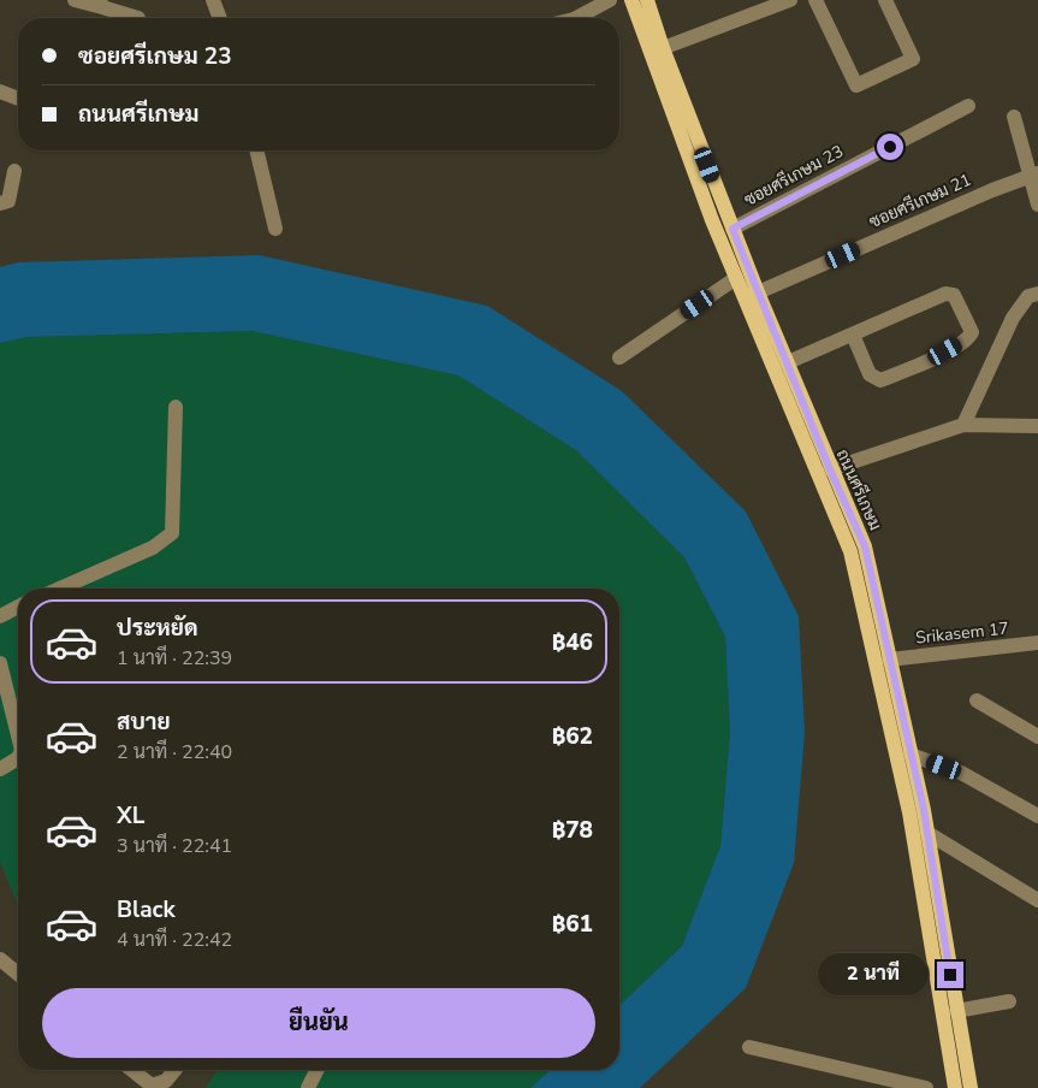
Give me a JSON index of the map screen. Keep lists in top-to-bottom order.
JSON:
{
  "streets": {
    "main road": ["ถนนศรีเกษม"],
    "street": ["ซอยศรีเกษม 23", "ซอยศรีเกษม 21", "Srikasem 17"]
  },
  "crossings": [
    ["ซอยศรีเกษม 23", "ถนนศรีเกษม"],
    ["ซอยศรีเกษม 21", "ถนนศรีเกษม"],
    ["ถนนศรีเกษม", "Srikasem 17"]
  ],
  "page": {
    "banner": ["ซอยศรีเกษม 23", "ถนนศรีเกษม"],
    "list": [
      {
        "name": "ประหยัด",
        "note": "1 นาที · 22:39",
        "value": "฿46"
      },
      {
        "name": "สบาย",
        "note": "2 นาที · 22:40",
        "value": "฿62"
      },
      {
        "name": "XL",
        "note": "3 นาที · 22:41",
        "value": "฿78"
      },
      {
        "name": "Black",
        "note": "4 นาที · 22:42",
        "value": "฿61"
      }
    ],
    "bubble": "2 นาที",
    "buttons": "ยืนยัน"
  }
}
